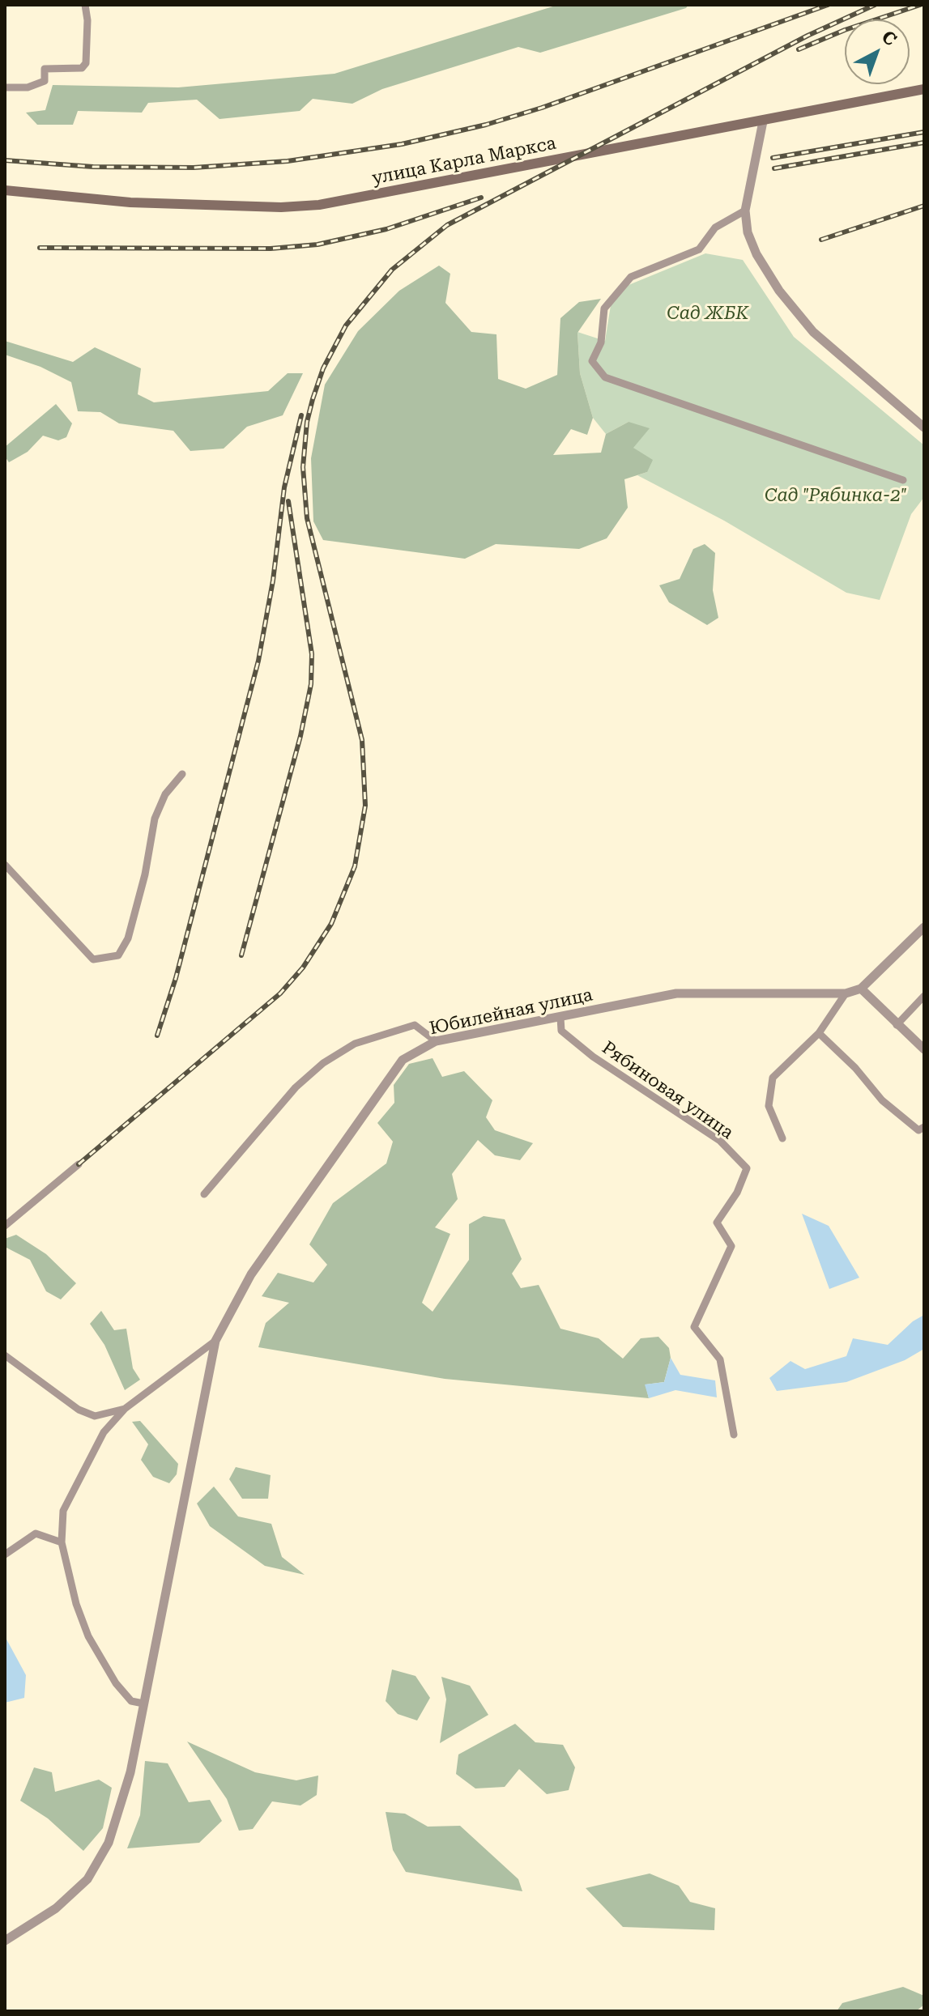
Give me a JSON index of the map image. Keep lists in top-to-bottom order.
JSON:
{
  "streets": {
    "main road": ["улица Карла Маркса"],
    "street": ["Юбилейная улица", "Рябиновая улица"]
  },
  "crossings": [
    ["Юбилейная улица", "Рябиновая улица"]
  ],
  "parks": ["Сад ЖБК", "Сад \"Рябинка-2\""],
  "north": "top right"
}
